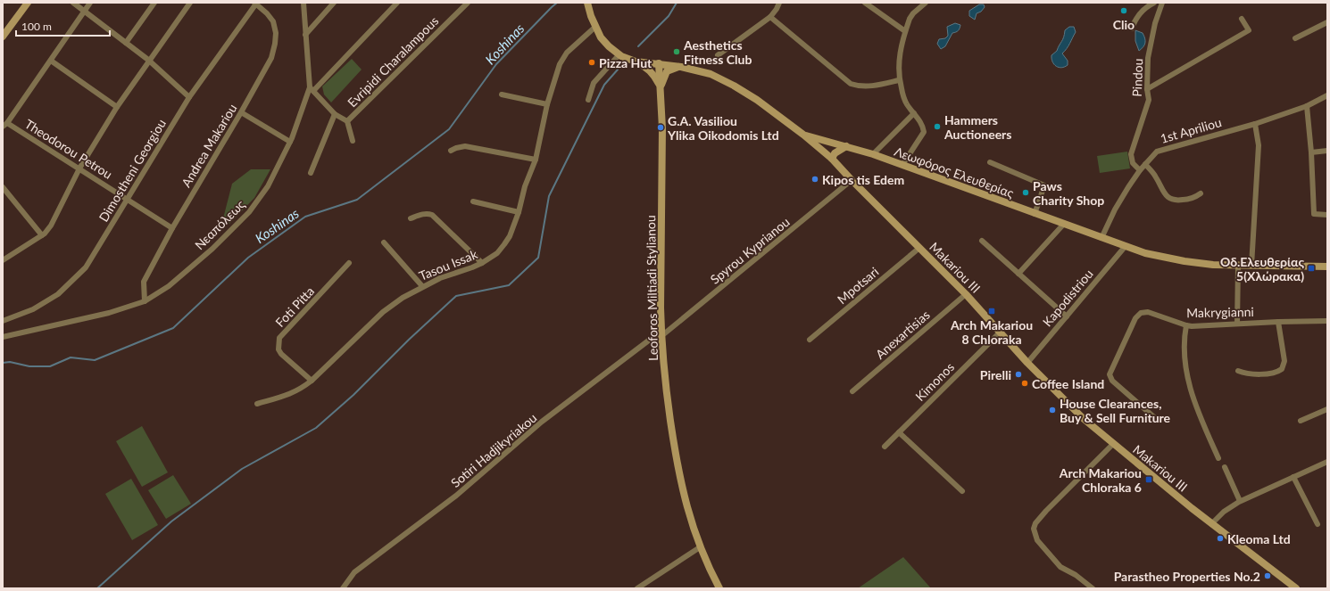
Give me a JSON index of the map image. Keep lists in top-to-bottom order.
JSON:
{
  "streets": {
    "main road": ["Λεωφόρος Ελευθερίας", "Makariou III", "Leoforos Miltiadi Stylianou"],
    "street": [
      "Evripidi Charalampous",
      "Pindou",
      "1st Apriliou",
      "Andrea Makariou",
      "Theodorou Petrou",
      "Dimostheni Georgiou",
      "Νεαπόλεως",
      "Spyrou Kyprianou",
      "Tasou Issak",
      "Mpotsari",
      "Kapodistriou",
      "Foti Pitta",
      "Makrygianni",
      "Anexartisias",
      "Kimonos",
      "Sotiri Hadjikyriakou"
    ]
  },
  "crossings": [
    ["Pindou", "1st Apriliou"],
    ["1st Apriliou", "Λεωφόρος Ελευθερίας"],
    ["Andrea Makariou", "Theodorou Petrou"],
    ["Andrea Makariou", "Dimostheni Georgiou"],
    ["Andrea Makariou", "Νεαπόλεως"],
    ["Theodorou Petrou", "Dimostheni Georgiou"],
    ["Λεωφόρος Ελευθερίας", "Makariou III"],
    ["Λεωφόρος Ελευθερίας", "Kapodistriou"],
    ["Spyrou Kyprianou", "Makariou III"],
    ["Spyrou Kyprianou", "Leoforos Miltiadi Stylianou"],
    ["Spyrou Kyprianou", "Sotiri Hadjikyriakou"],
    ["Tasou Issak", "Makariou III"],
    ["Tasou Issak", "Foti Pitta"],
    ["Makariou III", "Mpotsari"],
    ["Makariou III", "Leoforos Miltiadi Stylianou"],
    ["Makariou III", "Kapodistriou"],
    ["Makariou III", "Anexartisias"],
    ["Makariou III", "Kimonos"],
    ["Leoforos Miltiadi Stylianou", "Sotiri Hadjikyriakou"]
  ],
  "water": ["Koshinas"],
  "places": {
    "other": [
      "Clio",
      "Aesthetics Fitness Club",
      "Pizza Hut",
      "Hammers Auctioneers",
      "G.A. Vasiliou Ylika Oikodomis Ltd",
      "Kipos tis Edem",
      "Paws Charity Shop",
      "Pirelli",
      "Coffee Island",
      "House Clearances, Buy & Sell Furniture",
      "Kleoma Ltd",
      "Parastheo Properties No.2"
    ],
    "transit": ["Οδ.Ελευθερίας 5(Χλώρακα)", "Arch Makariou 8 Chloraka", "Arch Makariou Chloraka 6"]
  },
  "scale_bar": "100 m"
}
